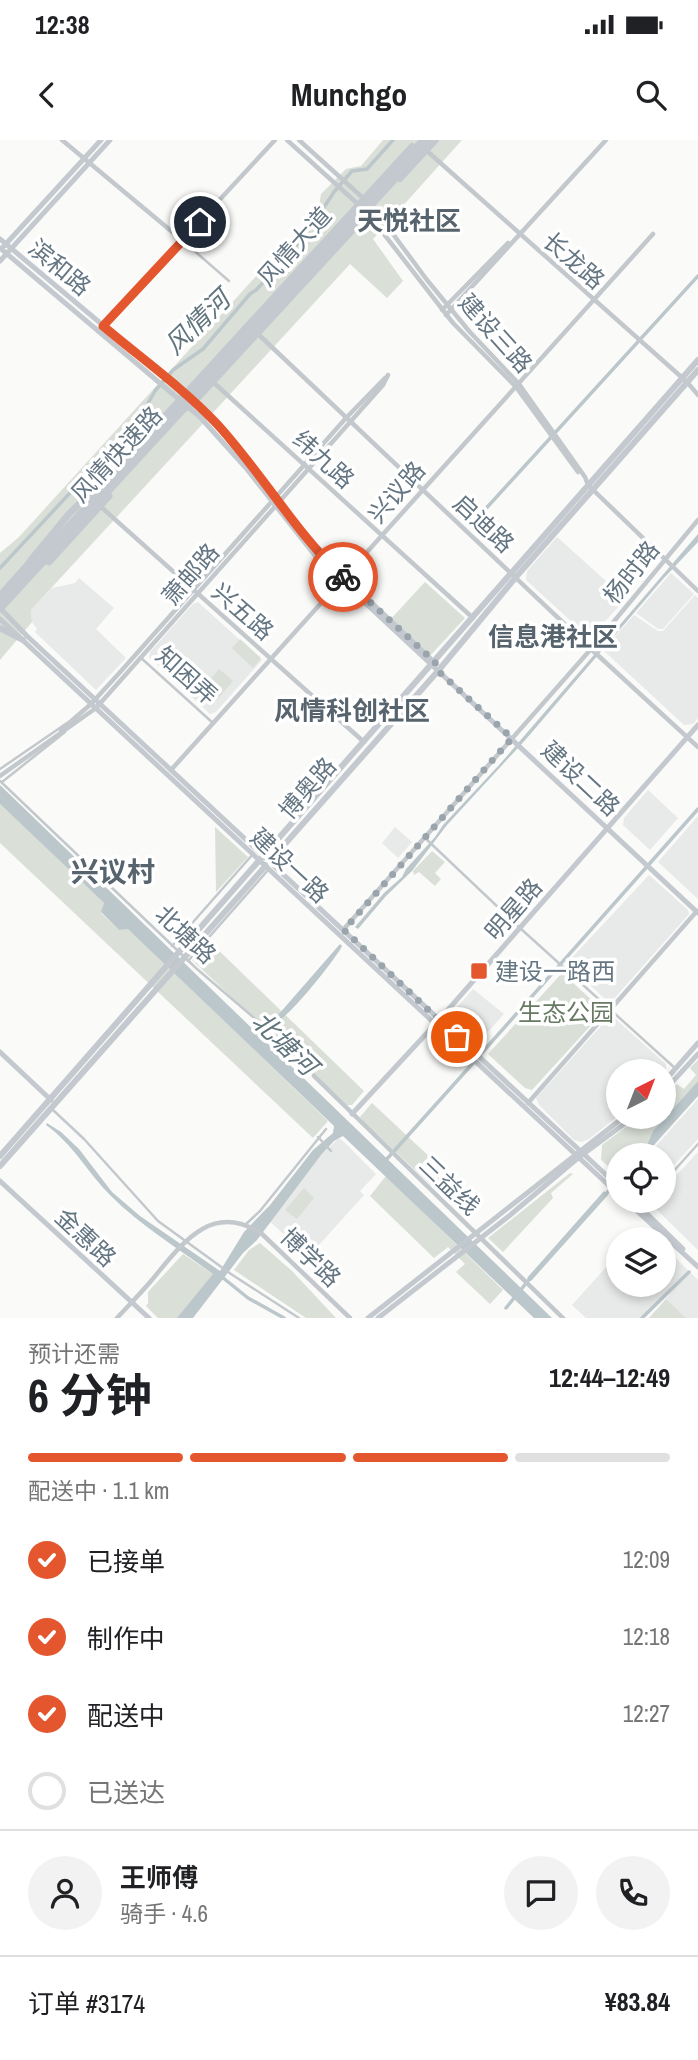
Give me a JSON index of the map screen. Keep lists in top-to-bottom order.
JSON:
{
  "streets": {
    "highway": ["风情快速路"],
    "main road": [
      "风情大道",
      "滨和路",
      "建设二路",
      "博奥路",
      "建设一路",
      "明星路",
      "金惠路"
    ],
    "street": [
      "长龙路",
      "建设三路",
      "纬九路",
      "兴议路",
      "启迪路",
      "杨时路",
      "兴五路",
      "知困弄",
      "北塘路",
      "三益线",
      "博学路"
    ]
  },
  "crossings": [
    ["风情大道", "长龙路"],
    ["风情大道", "滨和路"],
    ["风情大道", "建设三路"],
    ["风情大道", "风情快速路"],
    ["风情大道", "纬九路"],
    ["风情大道", "启迪路"],
    ["风情大道", "兴五路"],
    ["风情大道", "建设二路"],
    ["风情大道", "建设一路"],
    ["长龙路", "风情快速路"],
    ["长龙路", "兴议路"],
    ["长龙路", "博奥路"],
    ["滨和路", "建设二路"],
    ["建设三路", "兴议路"],
    ["建设三路", "杨时路"],
    ["建设三路", "博奥路"],
    ["风情快速路", "建设一路"],
    ["纬九路", "兴议路"],
    ["纬九路", "博奥路"],
    ["兴议路", "启迪路"],
    ["兴议路", "兴五路"],
    ["兴议路", "知困弄"],
    ["兴议路", "建设二路"],
    ["兴议路", "建设一路"],
    ["启迪路", "杨时路"],
    ["启迪路", "博奥路"],
    ["启迪路", "明星路"],
    ["杨时路", "建设二路"],
    ["杨时路", "建设一路"],
    ["兴五路", "博奥路"],
    ["建设二路", "博奥路"],
    ["建设二路", "明星路"],
    ["博奥路", "建设一路"],
    ["建设一路", "明星路"],
    ["明星路", "三益线"],
    ["北塘路", "三益线"]
  ],
  "districts": [
    "天悦社区",
    "信息港社区",
    "风情科创社区",
    "兴议村"
  ],
  "water": ["风情河", "北塘河"],
  "parks": ["生态公园"],
  "places": {
    "transit": ["建设一路西"]
  },
  "north": "top right",
  "page": {
    "status": "12:38",
    "header": "Munchgo",
    "heading": ["6 分钟", "预计还需", "12:44–12:49"],
    "panel": [
      "王师傅",
      "骑手 · 4.6",
      "订单 #3174",
      "¥83.84"
    ],
    "bar": "配送中 · 1.1 km",
    "list": [
      ["已接单", "12:09"],
      ["制作中", "12:18"],
      ["配送中", "12:27"],
      "已送达"
    ]
  }
}
